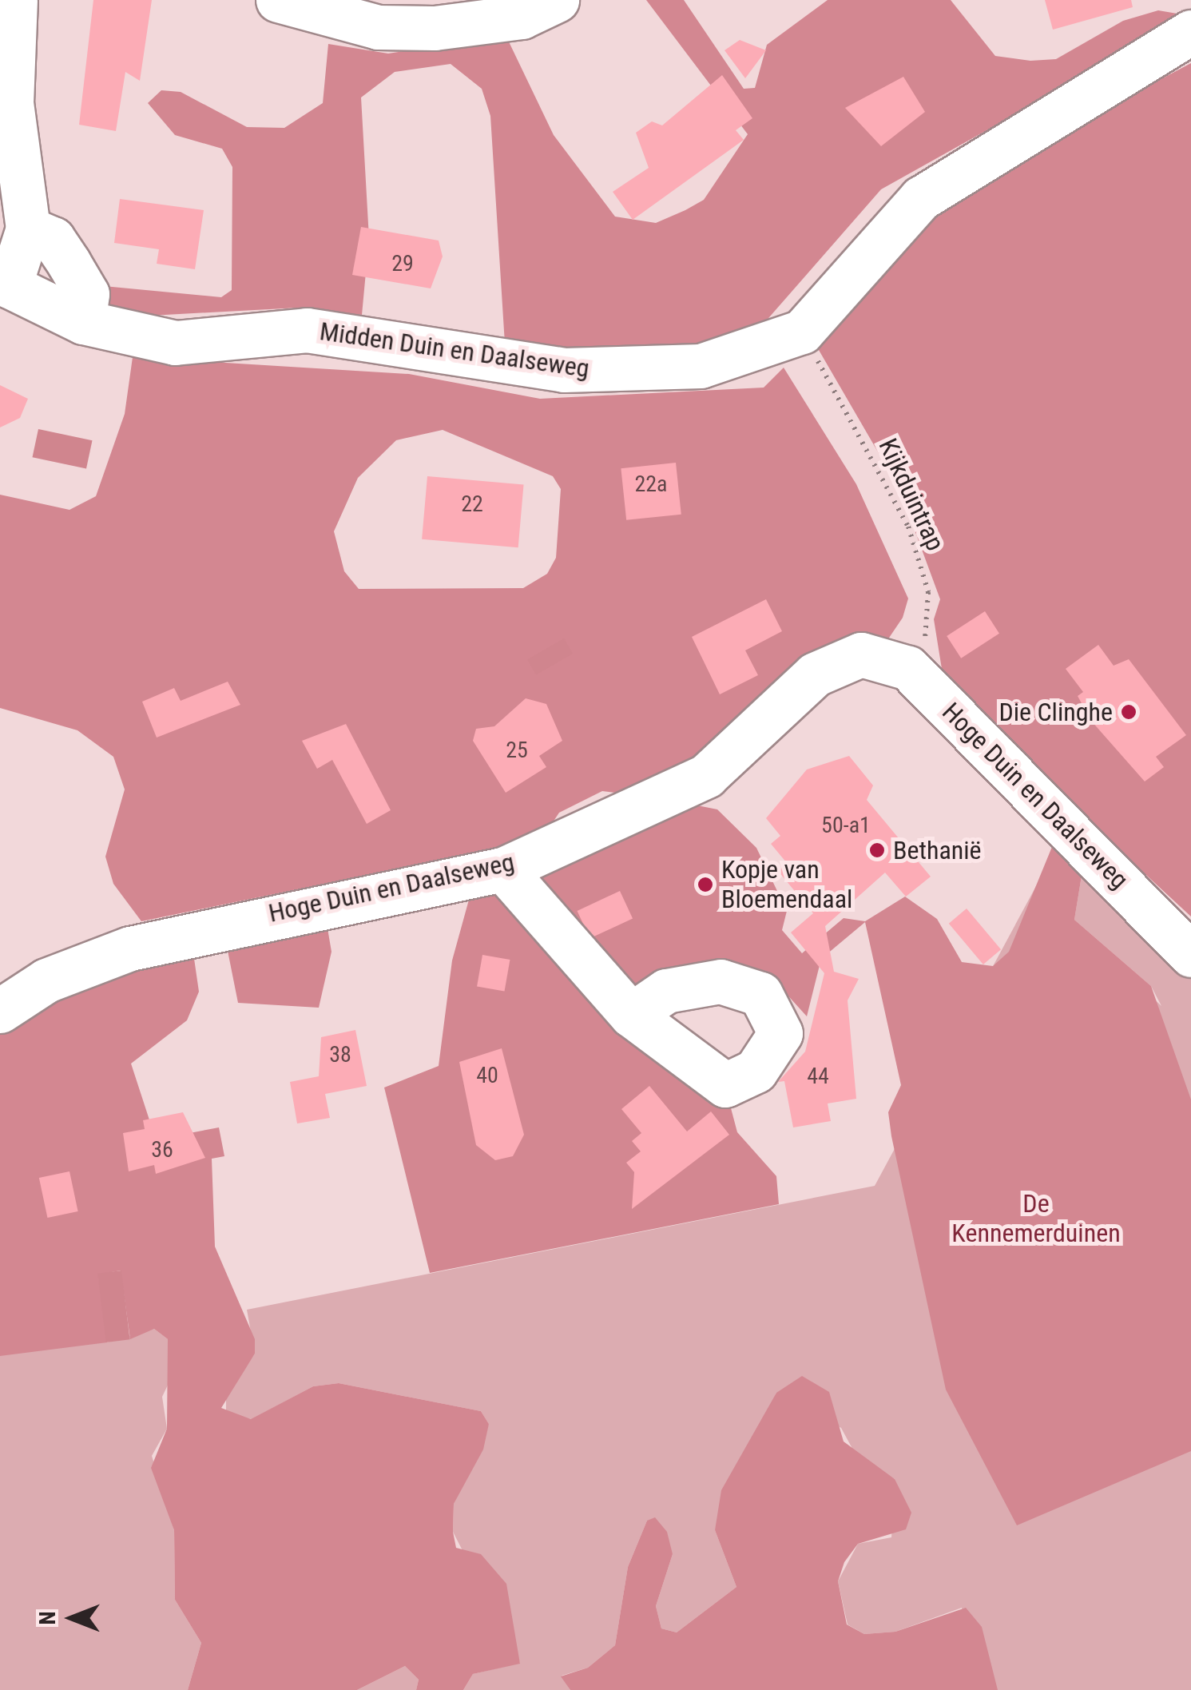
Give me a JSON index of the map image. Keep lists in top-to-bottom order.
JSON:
{
  "streets": {
    "street": ["Midden Duin en Daalseweg", "Hoge Duin en Daalseweg"],
    "path": ["Kijkduintrap"]
  },
  "crossings": [
    ["Kijkduintrap", "Hoge Duin en Daalseweg"]
  ],
  "parks": ["De Kennemerduinen"],
  "places": ["Die Clinghe", "Bethanië", "Kopje van Bloemendaal"],
  "house_numbers": [
    "29",
    "22a",
    "22",
    "25",
    "50-a1",
    "38",
    "40",
    "44",
    "36"
  ],
  "north": "left"
}
